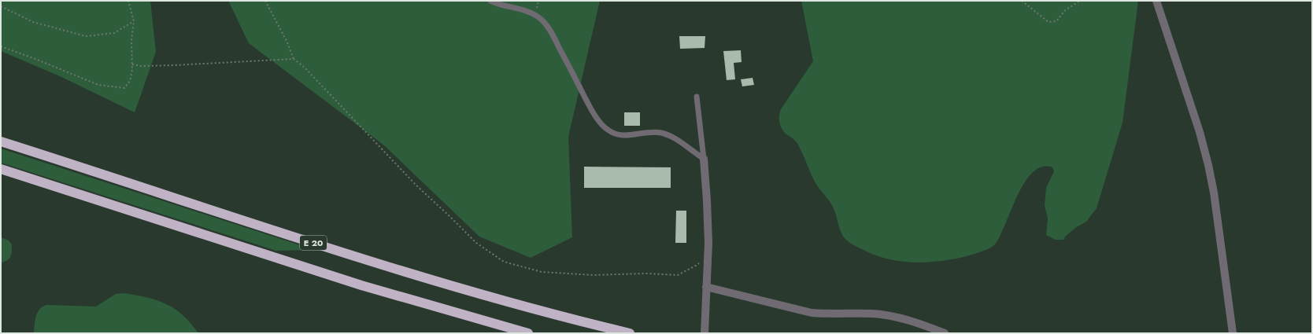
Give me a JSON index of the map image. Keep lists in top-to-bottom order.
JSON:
{
  "streets": {
    "highway": ["E 20"]
  }
}
